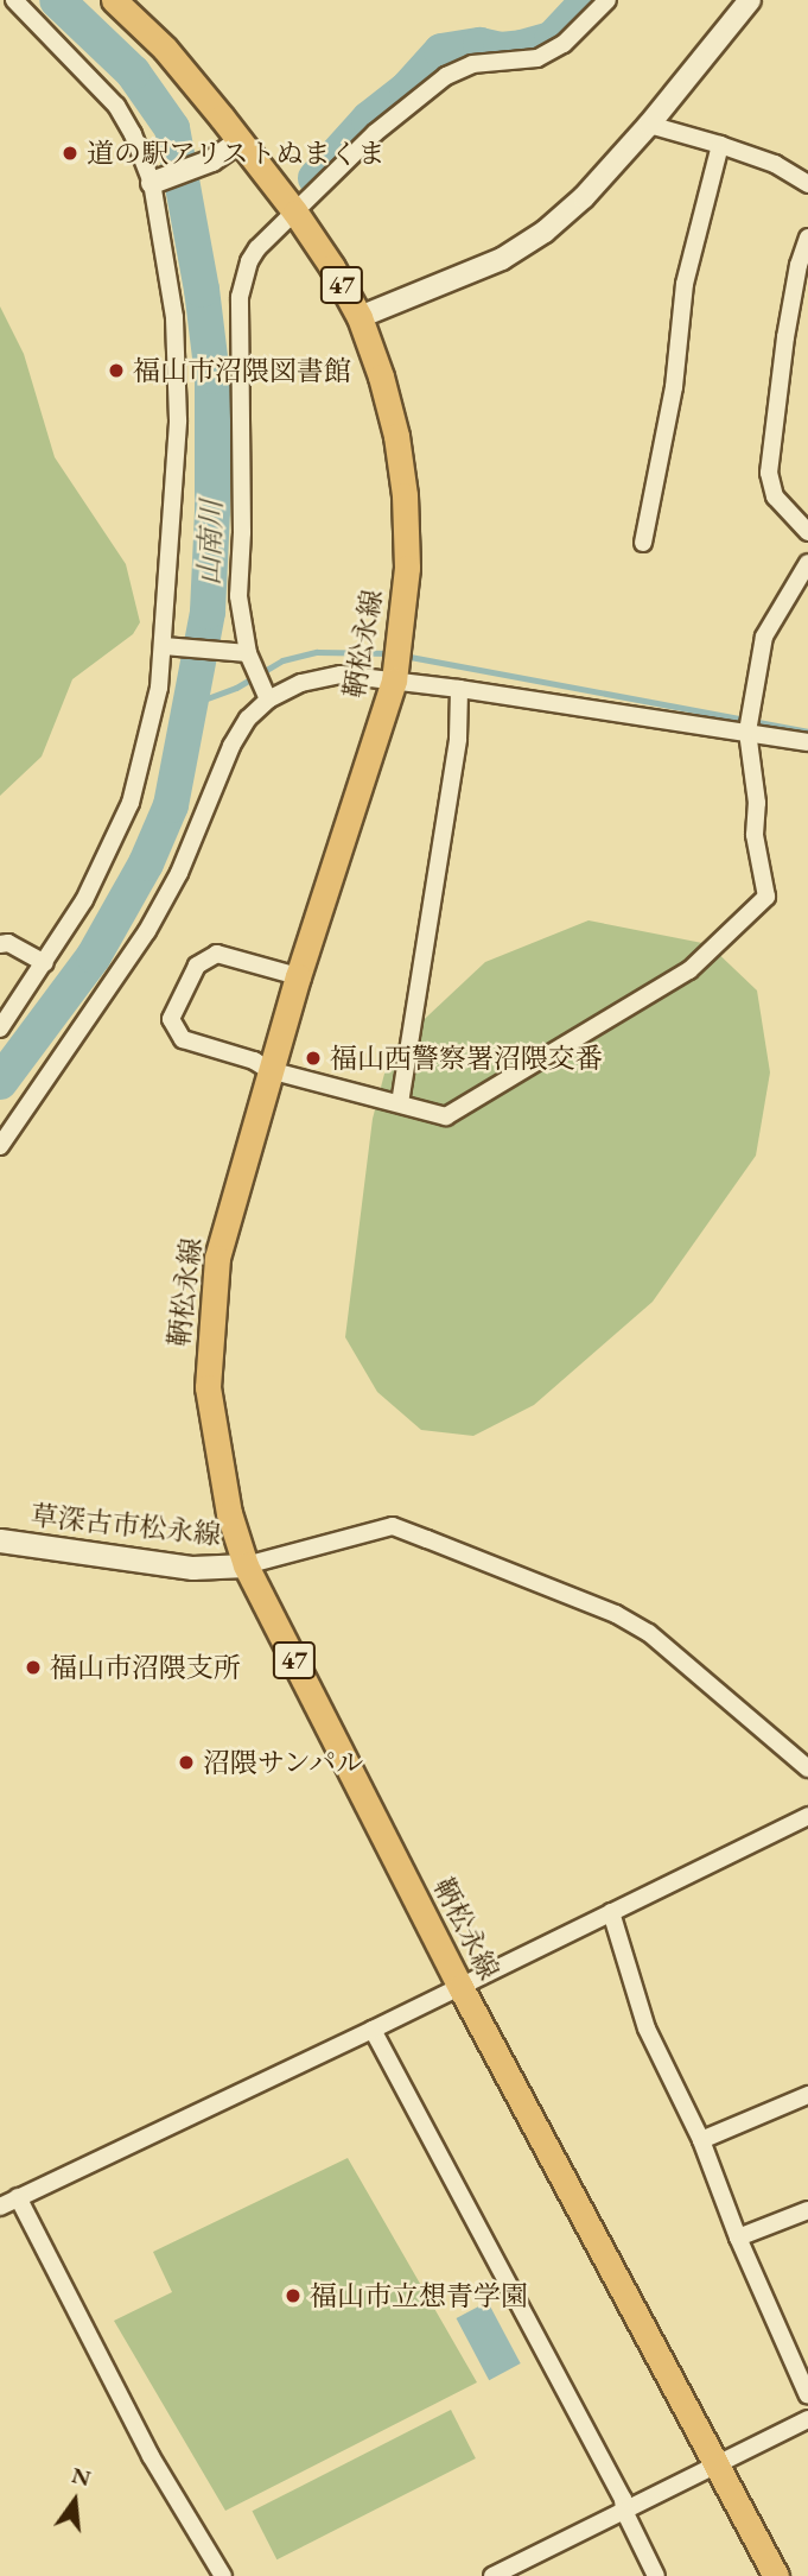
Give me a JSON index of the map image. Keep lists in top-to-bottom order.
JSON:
{
  "streets": {
    "main road": ["47", "鞆松永線", "草深古市松永線"]
  },
  "crossings": [
    ["鞆松永線", "草深古市松永線"]
  ],
  "water": ["山南川"],
  "places": [
    "道の駅アリストぬまくま",
    "福山市沼隈図書館",
    "福山西警察署沼隈交番",
    "福山市沼隈支所",
    "沼隈サンパル",
    "福山市立想青学園"
  ],
  "north": "top"
}
